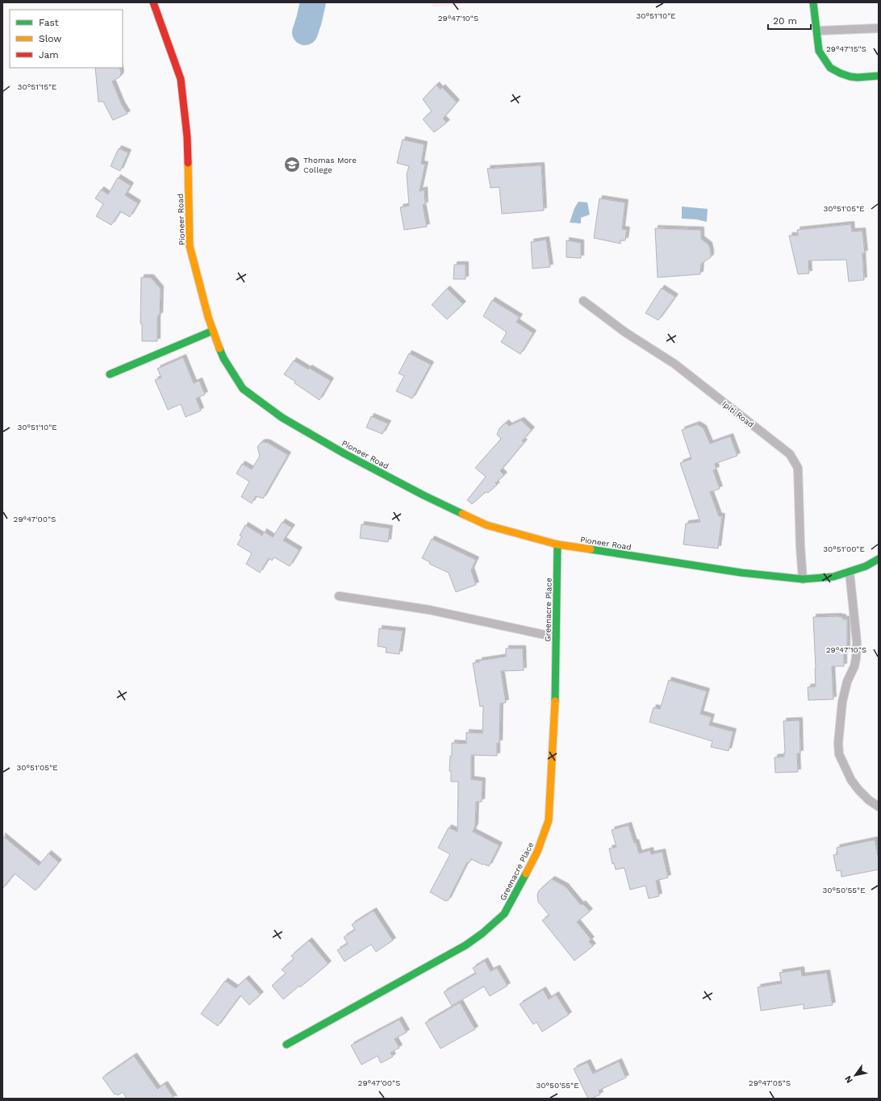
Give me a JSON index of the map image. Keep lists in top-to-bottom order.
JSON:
{
  "streets": {
    "main road": ["Pioneer Road", "Greenacre Place"],
    "lane": ["Ipiti Road"]
  },
  "crossings": [
    ["Pioneer Road", "Ipiti Road"],
    ["Pioneer Road", "Greenacre Place"]
  ],
  "places": {
    "school or university": ["Thomas More College"]
  },
  "legend": ["Fast", "Slow", "Jam"],
  "scale_bar": "20 m",
  "north": "bottom left",
  "coordinates": [
    "30°51'10\"E",
    "29°47'10\"S",
    "29°47'15\"S",
    "30°51'15\"E",
    "30°51'05\"E",
    "29°47'00\"S",
    "30°51'00\"E",
    "30°50'55\"E",
    "29°47'05\"S"
  ]
}
